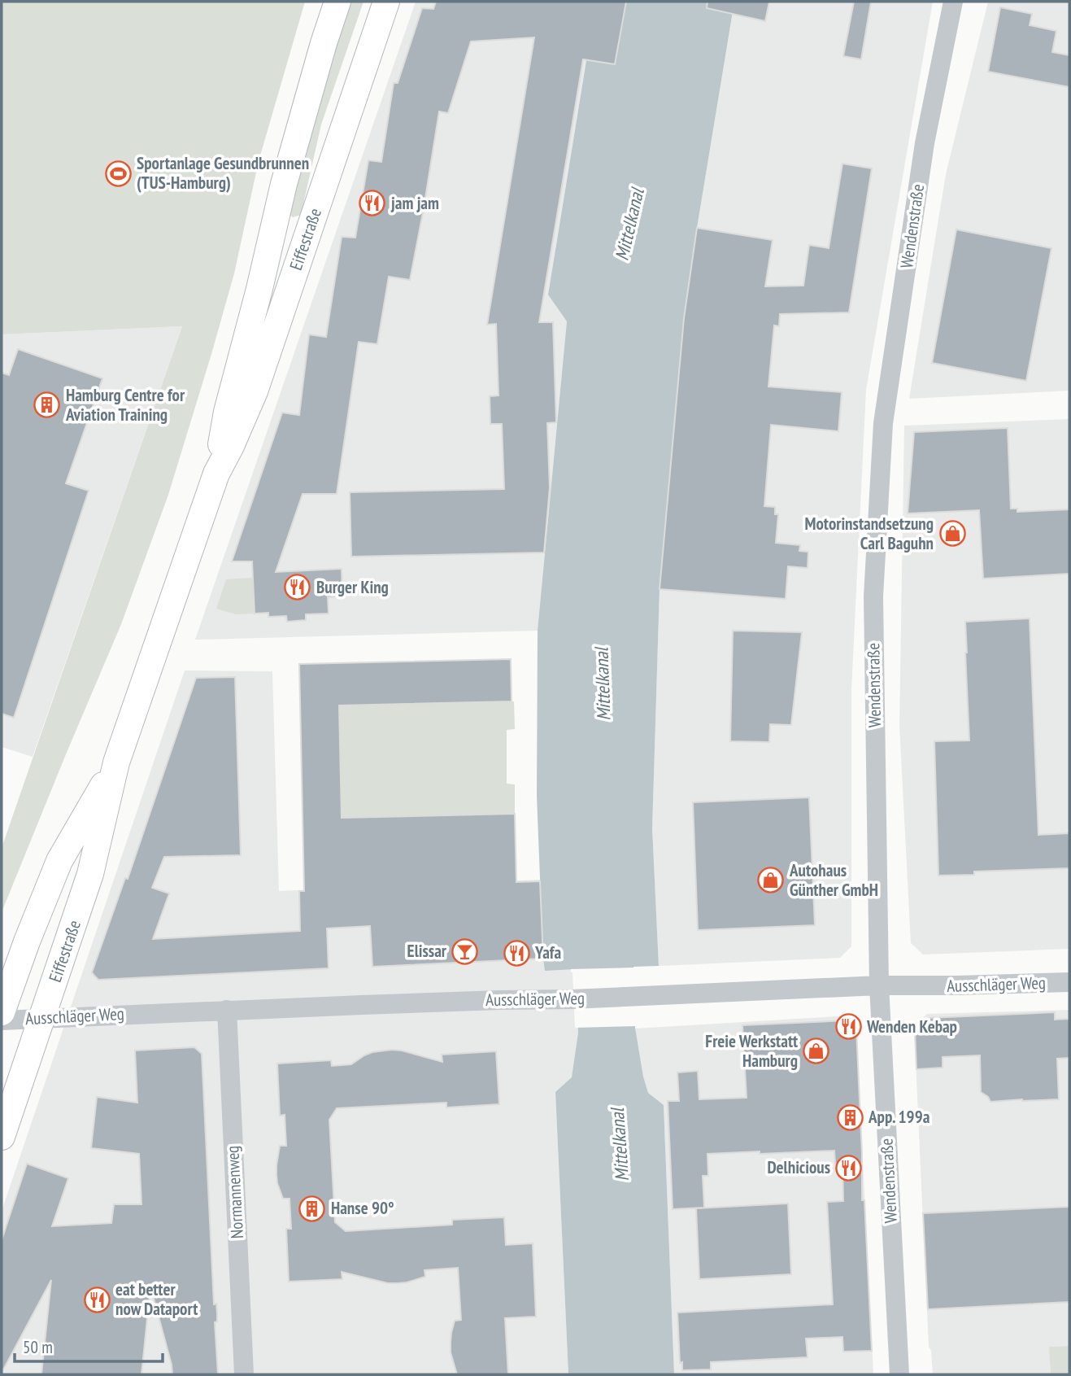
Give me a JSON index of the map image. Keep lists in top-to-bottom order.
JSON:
{
  "streets": {
    "main road": ["Eiffestraße"],
    "street": ["Wendenstraße", "Ausschläger Weg", "Normannenweg"]
  },
  "crossings": [
    ["Wendenstraße", "Ausschläger Weg"],
    ["Eiffestraße", "Ausschläger Weg"],
    ["Ausschläger Weg", "Normannenweg"]
  ],
  "water": ["Mittelkanal"],
  "places": {
    "sports": ["Sportanlage Gesundbrunnen (TUS-Hamburg)"],
    "restaurant": [
      "jam jam",
      "Burger King",
      "Yafa",
      "Wenden Kebap",
      "Delhicious",
      "eat better now Dataport"
    ],
    "building": ["Hamburg Centre for Aviation Training", "App. 199a", "Hanse 90°"],
    "shop": ["Motorinstandsetzung Carl Baguhn", "Autohaus Günther GmbH", "Freie Werkstatt Hamburg"],
    "bar": ["Elissar"]
  },
  "scale_bar": "50 m"
}
